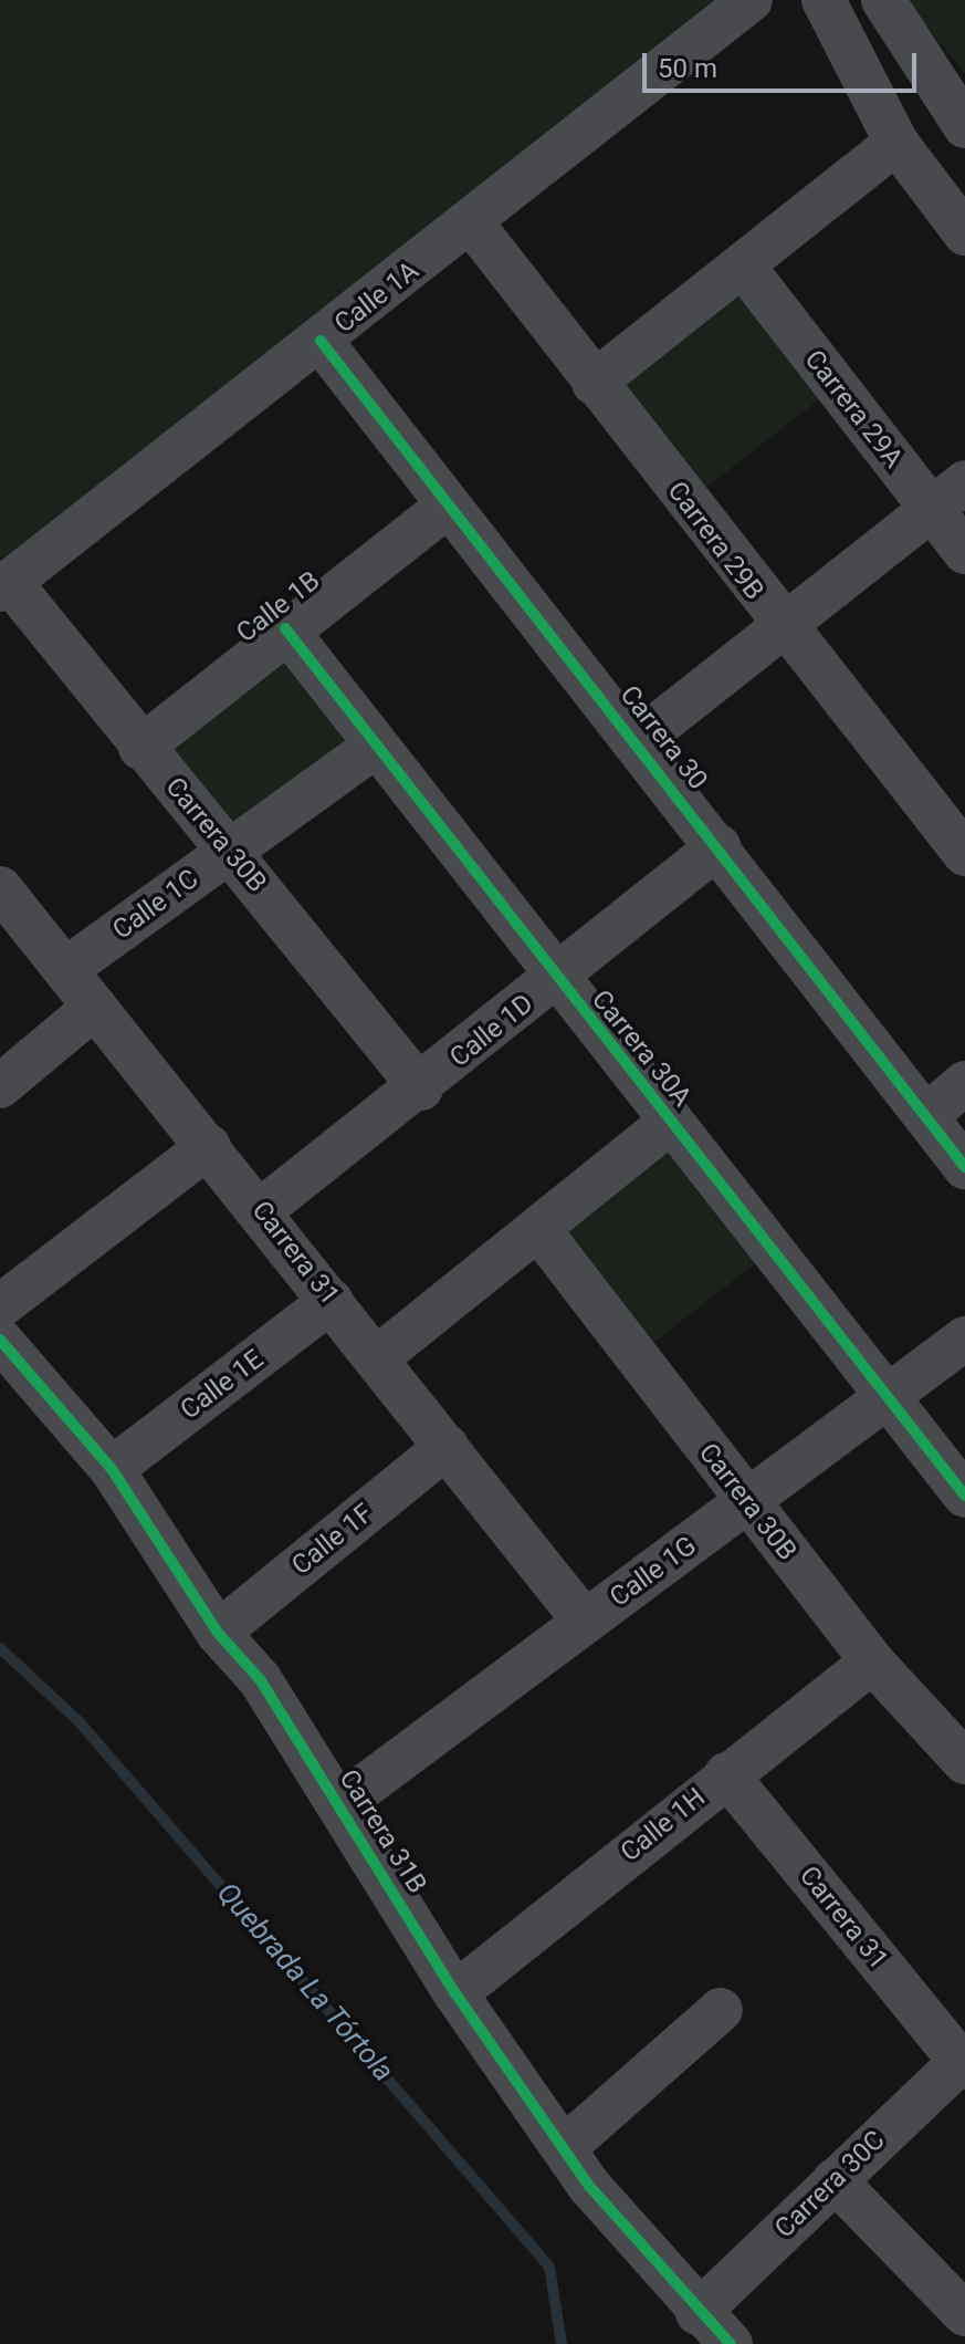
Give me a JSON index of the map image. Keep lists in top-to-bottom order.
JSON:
{
  "streets": {
    "street": [
      "Calle 1A",
      "Carrera 29A",
      "Carrera 29B",
      "Calle 1B",
      "Carrera 30",
      "Carrera 30B",
      "Calle 1C",
      "Calle 1D",
      "Carrera 30A",
      "Carrera 31",
      "Calle 1E",
      "Calle 1F",
      "Calle 1G",
      "Calle 1H",
      "Carrera 31B",
      "Carrera 30C"
    ]
  },
  "crossings": [
    ["Calle 1A", "Carrera 29B"],
    ["Calle 1A", "Carrera 30"],
    ["Calle 1A", "Carrera 30B"],
    ["Calle 1B", "Carrera 30"],
    ["Calle 1B", "Carrera 30B"],
    ["Calle 1B", "Carrera 30A"],
    ["Carrera 30", "Calle 1D"],
    ["Carrera 30B", "Calle 1C"],
    ["Carrera 30B", "Calle 1D"],
    ["Carrera 30B", "Calle 1G"],
    ["Carrera 30B", "Calle 1H"],
    ["Calle 1C", "Carrera 30A"],
    ["Calle 1C", "Carrera 31"],
    ["Calle 1D", "Carrera 30A"],
    ["Calle 1D", "Carrera 31"],
    ["Carrera 30A", "Calle 1G"],
    ["Carrera 31", "Calle 1E"],
    ["Carrera 31", "Calle 1F"],
    ["Carrera 31", "Calle 1G"],
    ["Carrera 31", "Calle 1H"],
    ["Carrera 31", "Carrera 30C"],
    ["Calle 1E", "Carrera 31B"],
    ["Calle 1F", "Carrera 31B"],
    ["Calle 1G", "Carrera 31B"],
    ["Calle 1H", "Carrera 31B"],
    ["Carrera 31B", "Carrera 30C"]
  ],
  "water": ["Quebrada La Tórtola"],
  "scale_bar": "50 m"
}
